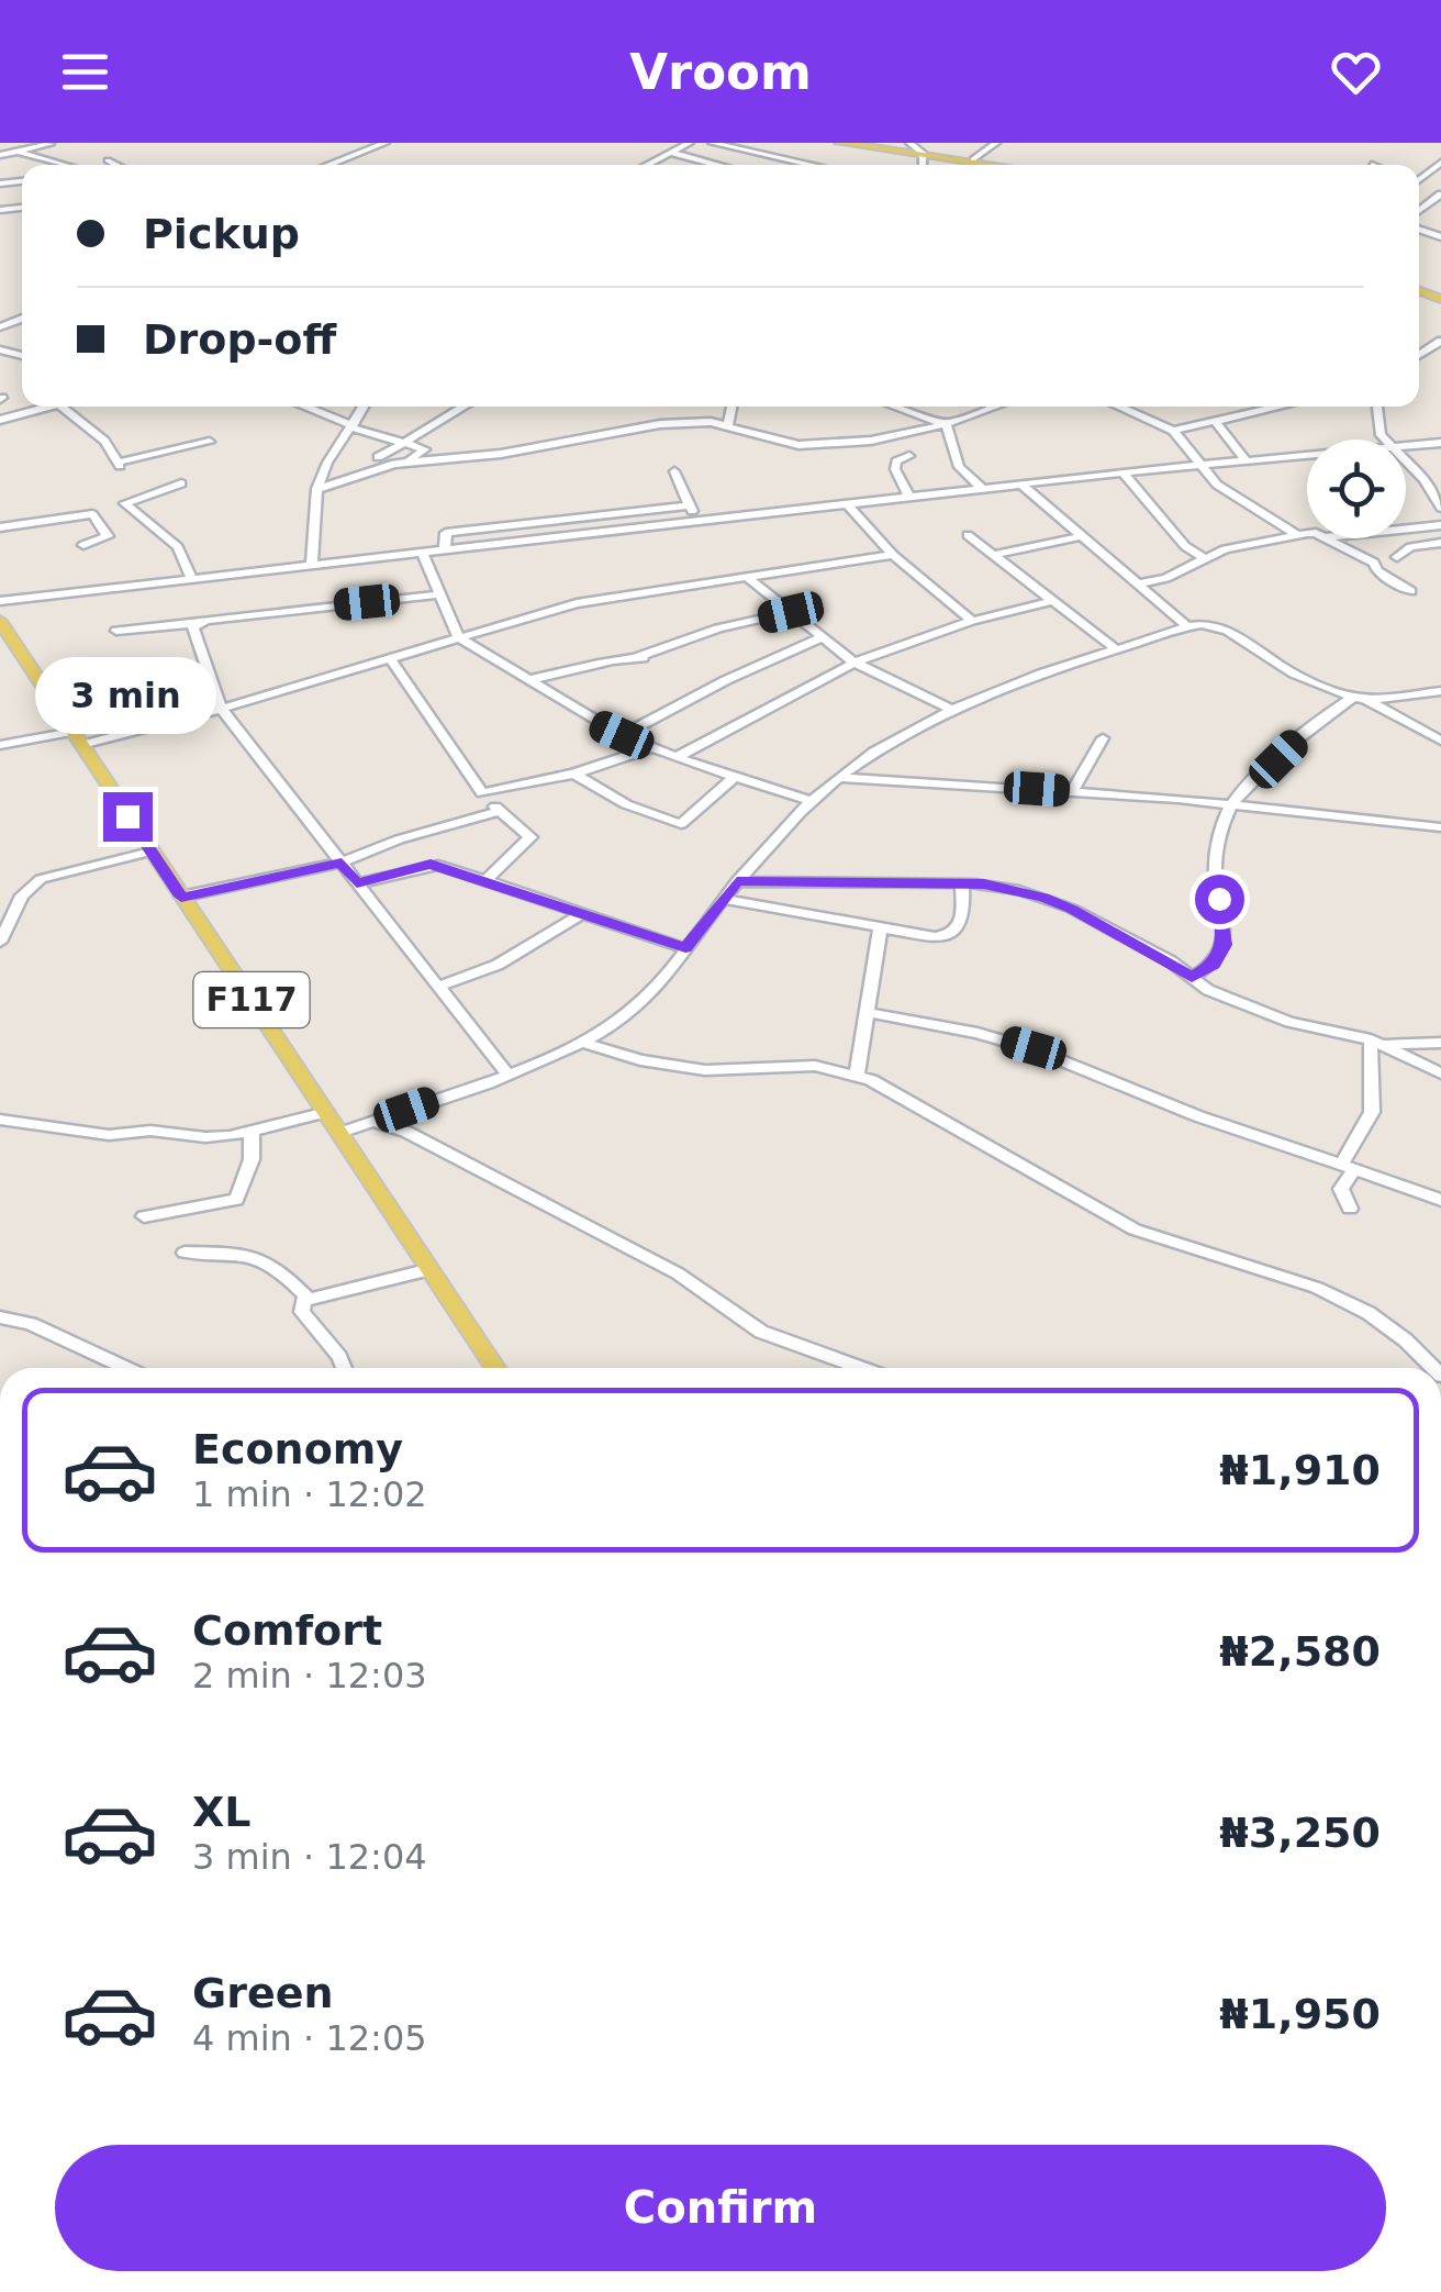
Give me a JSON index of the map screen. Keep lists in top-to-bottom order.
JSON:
{
  "streets": {
    "main road": ["F117"]
  },
  "page": {
    "header": "Vroom",
    "banner": ["Pickup", "Drop-off"],
    "bubble": "3 min",
    "list": [
      {
        "name": "Economy",
        "note": "1 min · 12:02",
        "value": "₦1,910"
      },
      {
        "name": "Comfort",
        "note": "2 min · 12:03",
        "value": "₦2,580"
      },
      {
        "name": "XL",
        "note": "3 min · 12:04",
        "value": "₦3,250"
      },
      {
        "name": "Green",
        "note": "4 min · 12:05",
        "value": "₦1,950"
      }
    ],
    "buttons": "Confirm"
  }
}
